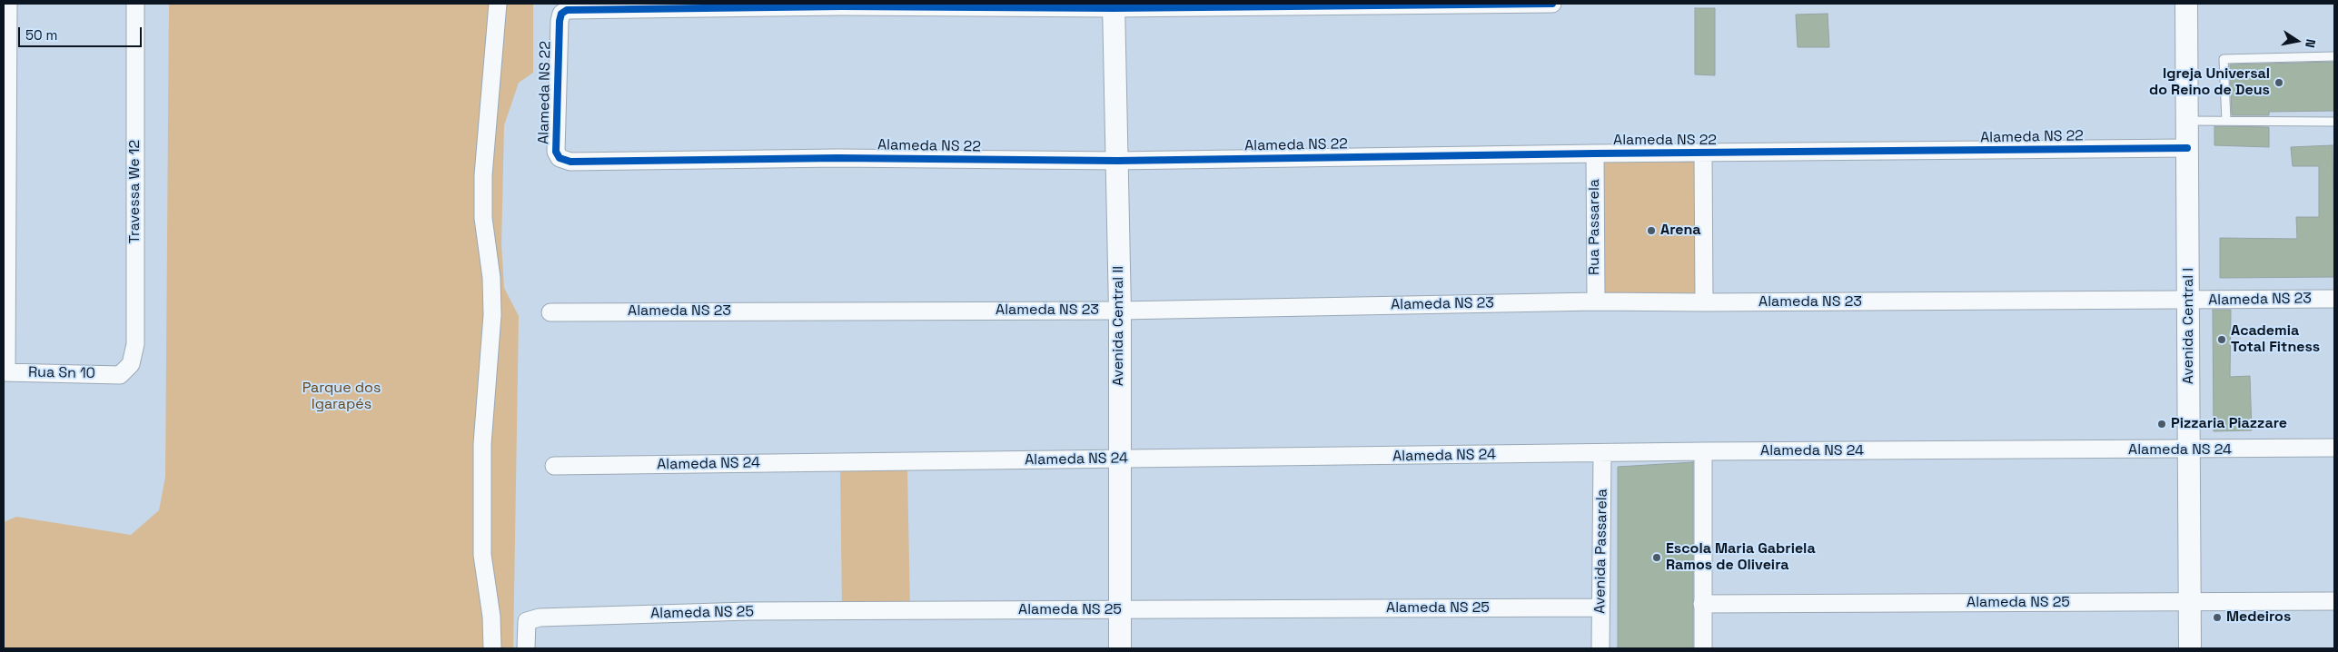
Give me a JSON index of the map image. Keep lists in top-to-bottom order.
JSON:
{
  "streets": {
    "street": [
      "Alameda NS 22",
      "Travessa We 12",
      "Rua Passarela",
      "Alameda NS 23",
      "Avenida Central II",
      "Avenida Central I",
      "Rua Sn 10",
      "Alameda NS 24",
      "Avenida Passarela",
      "Alameda NS 25"
    ]
  },
  "crossings": [
    ["Alameda NS 22", "Rua Passarela"],
    ["Alameda NS 22", "Avenida Central II"],
    ["Alameda NS 22", "Avenida Central I"],
    ["Travessa We 12", "Rua Sn 10"],
    ["Rua Passarela", "Alameda NS 23"],
    ["Alameda NS 23", "Avenida Central II"],
    ["Alameda NS 23", "Avenida Central I"],
    ["Avenida Central II", "Alameda NS 24"],
    ["Avenida Central II", "Alameda NS 25"],
    ["Avenida Central I", "Alameda NS 24"],
    ["Avenida Central I", "Alameda NS 25"],
    ["Alameda NS 24", "Avenida Passarela"],
    ["Avenida Passarela", "Alameda NS 25"]
  ],
  "parks": ["Parque dos Igarapés"],
  "places": [
    "Igreja Universal do Reino de Deus",
    "Arena",
    "Academia Total Fitness",
    "Pizzaria Piazzare",
    "Escola Maria Gabriela Ramos de Oliveira",
    "Medeiros"
  ],
  "scale_bar": "50 m",
  "north": "right"
}
